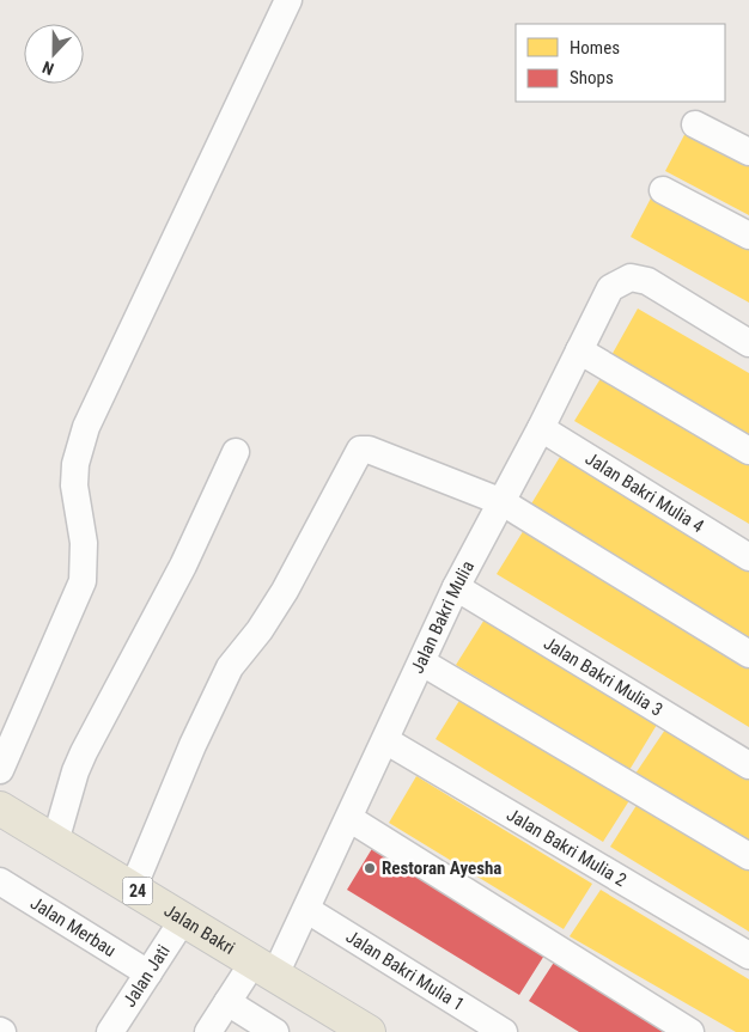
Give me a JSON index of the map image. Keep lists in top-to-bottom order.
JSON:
{
  "streets": {
    "main road": ["24", "Jalan Bakri"],
    "street": [
      "Jalan Bakri Mulia 4",
      "Jalan Bakri Mulia",
      "Jalan Bakri Mulia 3",
      "Jalan Bakri Mulia 2",
      "Jalan Merbau",
      "Jalan Bakri Mulia 1",
      "Jalan Jati"
    ]
  },
  "crossings": [
    ["Jalan Bakri Mulia 4", "Jalan Bakri Mulia"],
    ["Jalan Bakri Mulia", "Jalan Bakri Mulia 3"],
    ["Jalan Bakri Mulia", "Jalan Bakri Mulia 2"],
    ["Jalan Bakri Mulia", "Jalan Bakri"],
    ["Jalan Bakri Mulia", "Jalan Bakri Mulia 1"],
    ["Jalan Merbau", "Jalan Jati"],
    ["Jalan Bakri", "Jalan Jati"]
  ],
  "places": ["Restoran Ayesha"],
  "legend": ["Homes", "Shops"],
  "north": "bottom"
}
